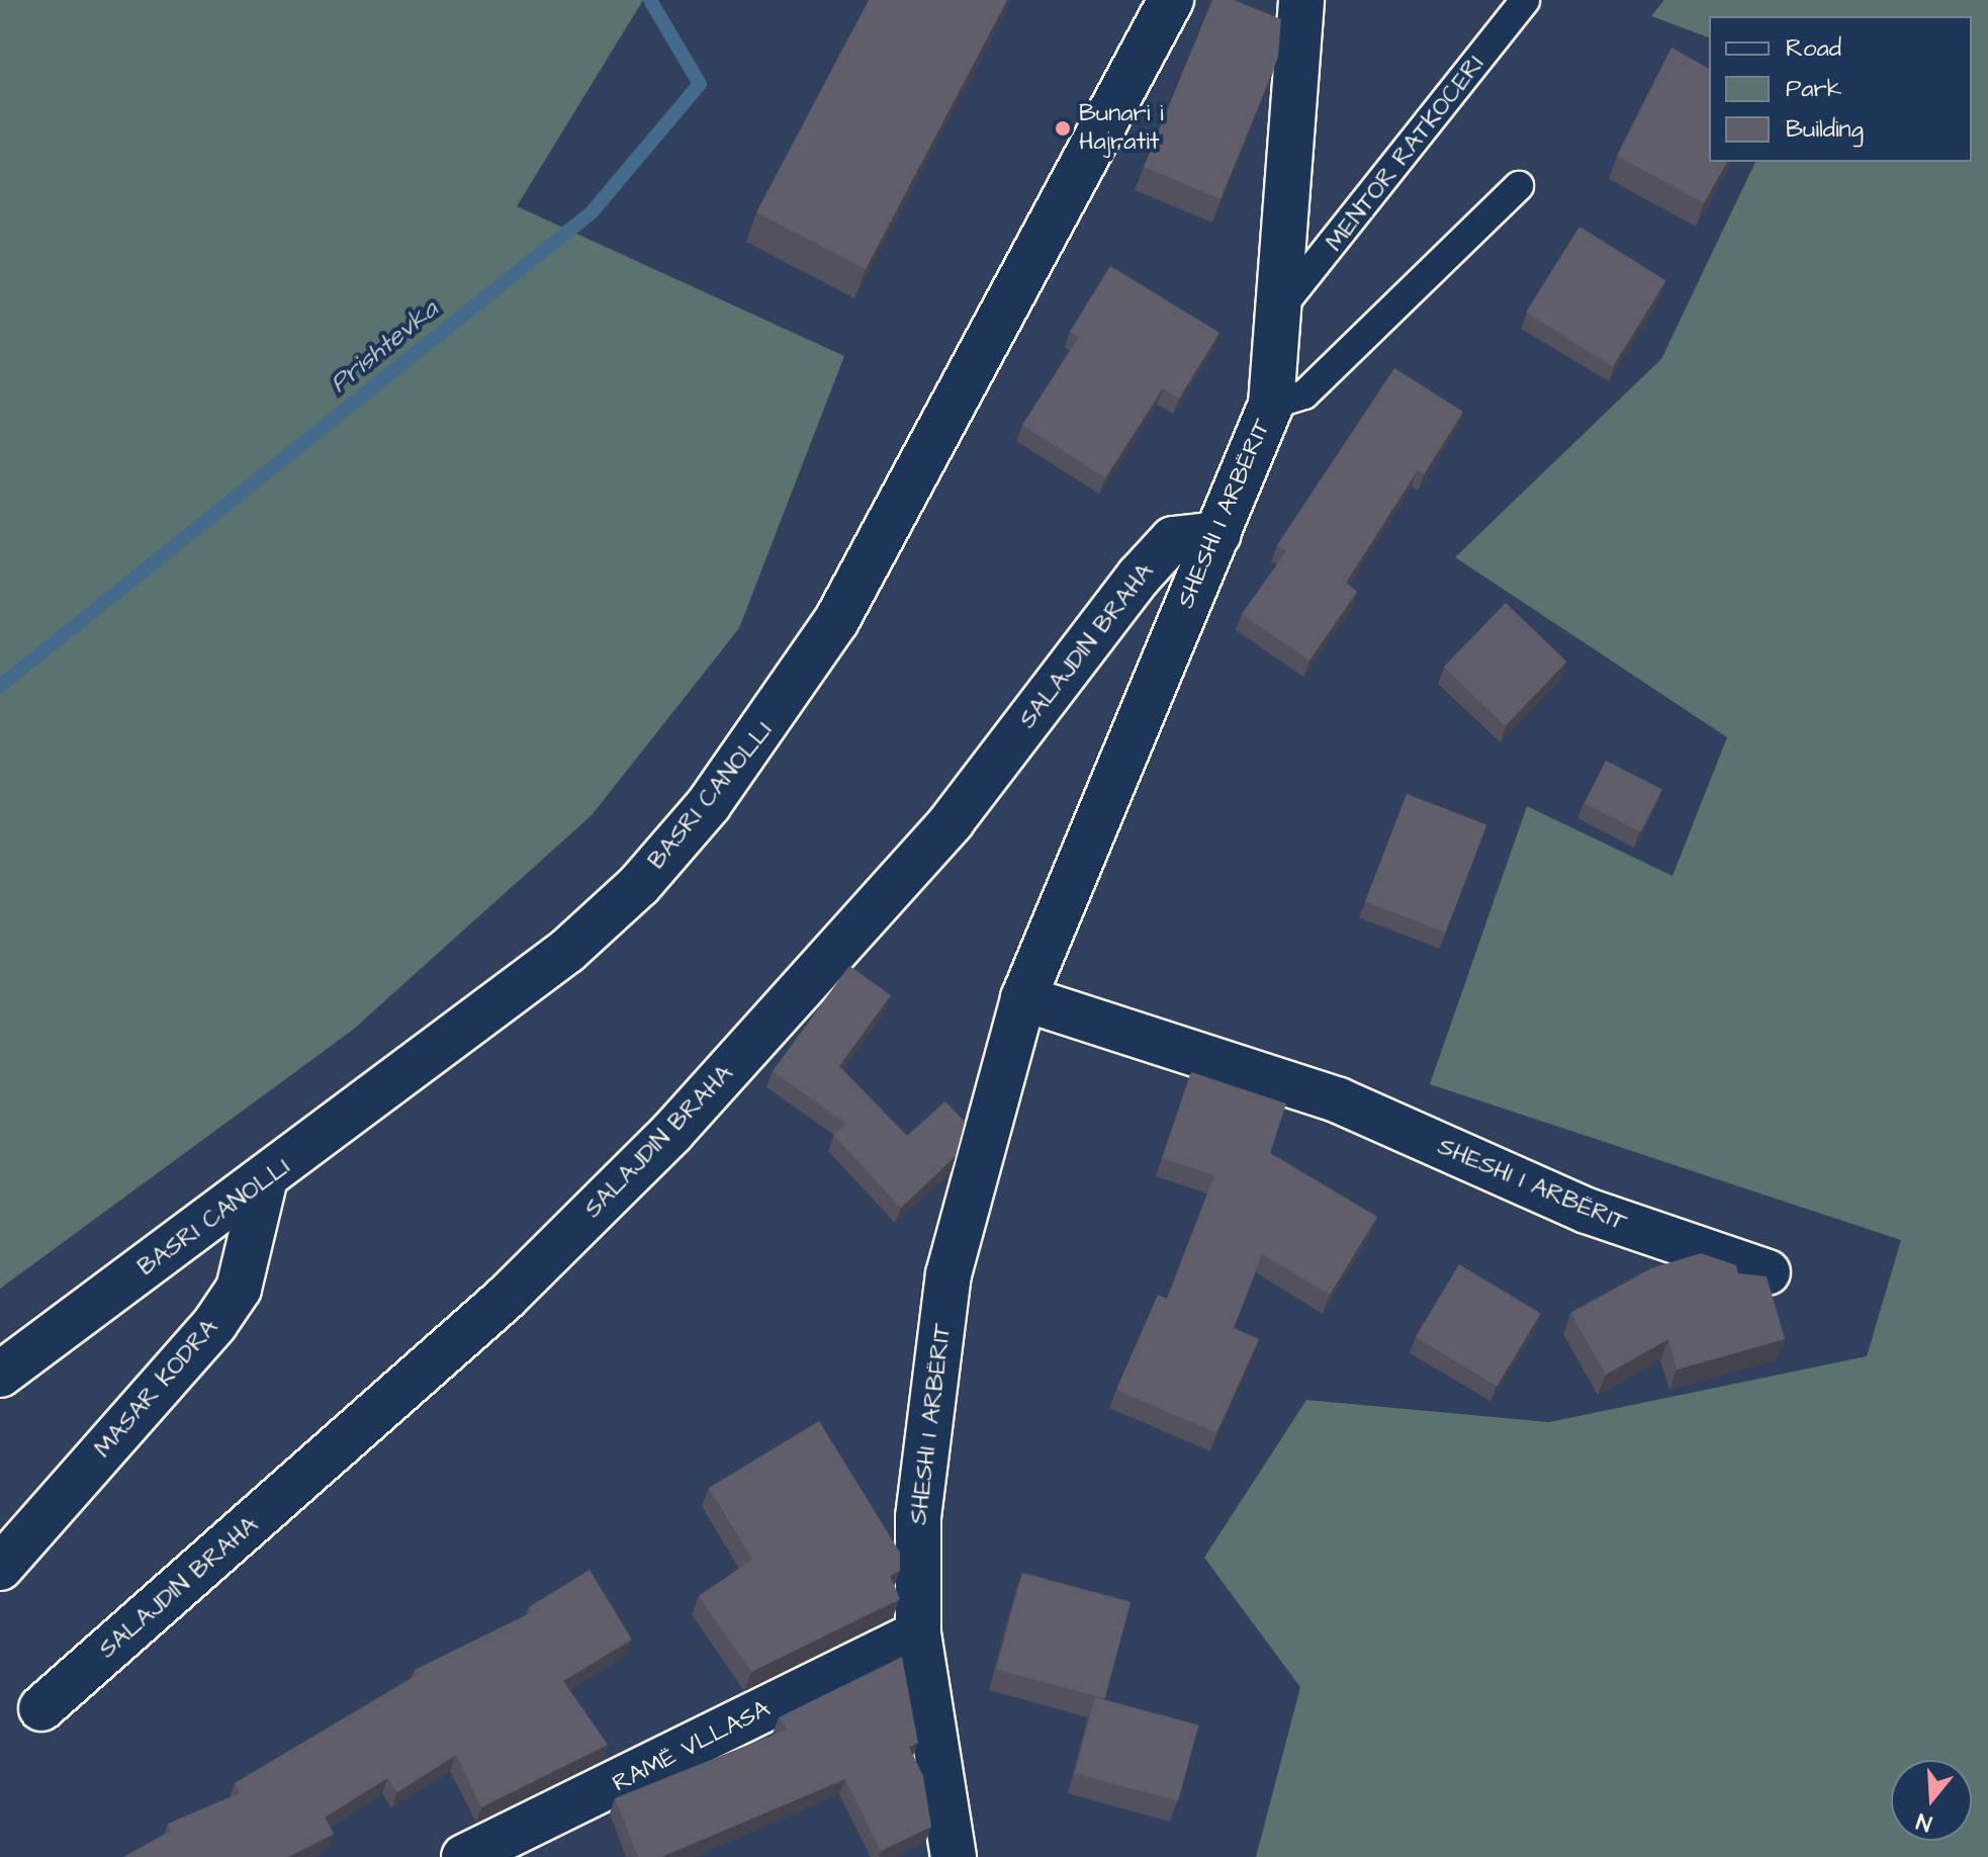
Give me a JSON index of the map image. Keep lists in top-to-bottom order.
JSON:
{
  "streets": {
    "street": [
      "SHESHI I ARBËRIT",
      "SALAJDIN BRAHA",
      "BASRI CANOLLI",
      "MASAR KODRA",
      "RAMË VLLASA"
    ],
    "lane": ["MENTOR RATKOCERI"]
  },
  "crossings": [
    ["MENTOR RATKOCERI", "SHESHI I ARBËRIT"],
    ["SHESHI I ARBËRIT", "SALAJDIN BRAHA"],
    ["SHESHI I ARBËRIT", "RAMË VLLASA"],
    ["BASRI CANOLLI", "MASAR KODRA"]
  ],
  "water": ["Prishtevka"],
  "places": ["Bunari i Hajratit"],
  "legend": ["Road", "Park", "Building"],
  "north": "bottom"
}
